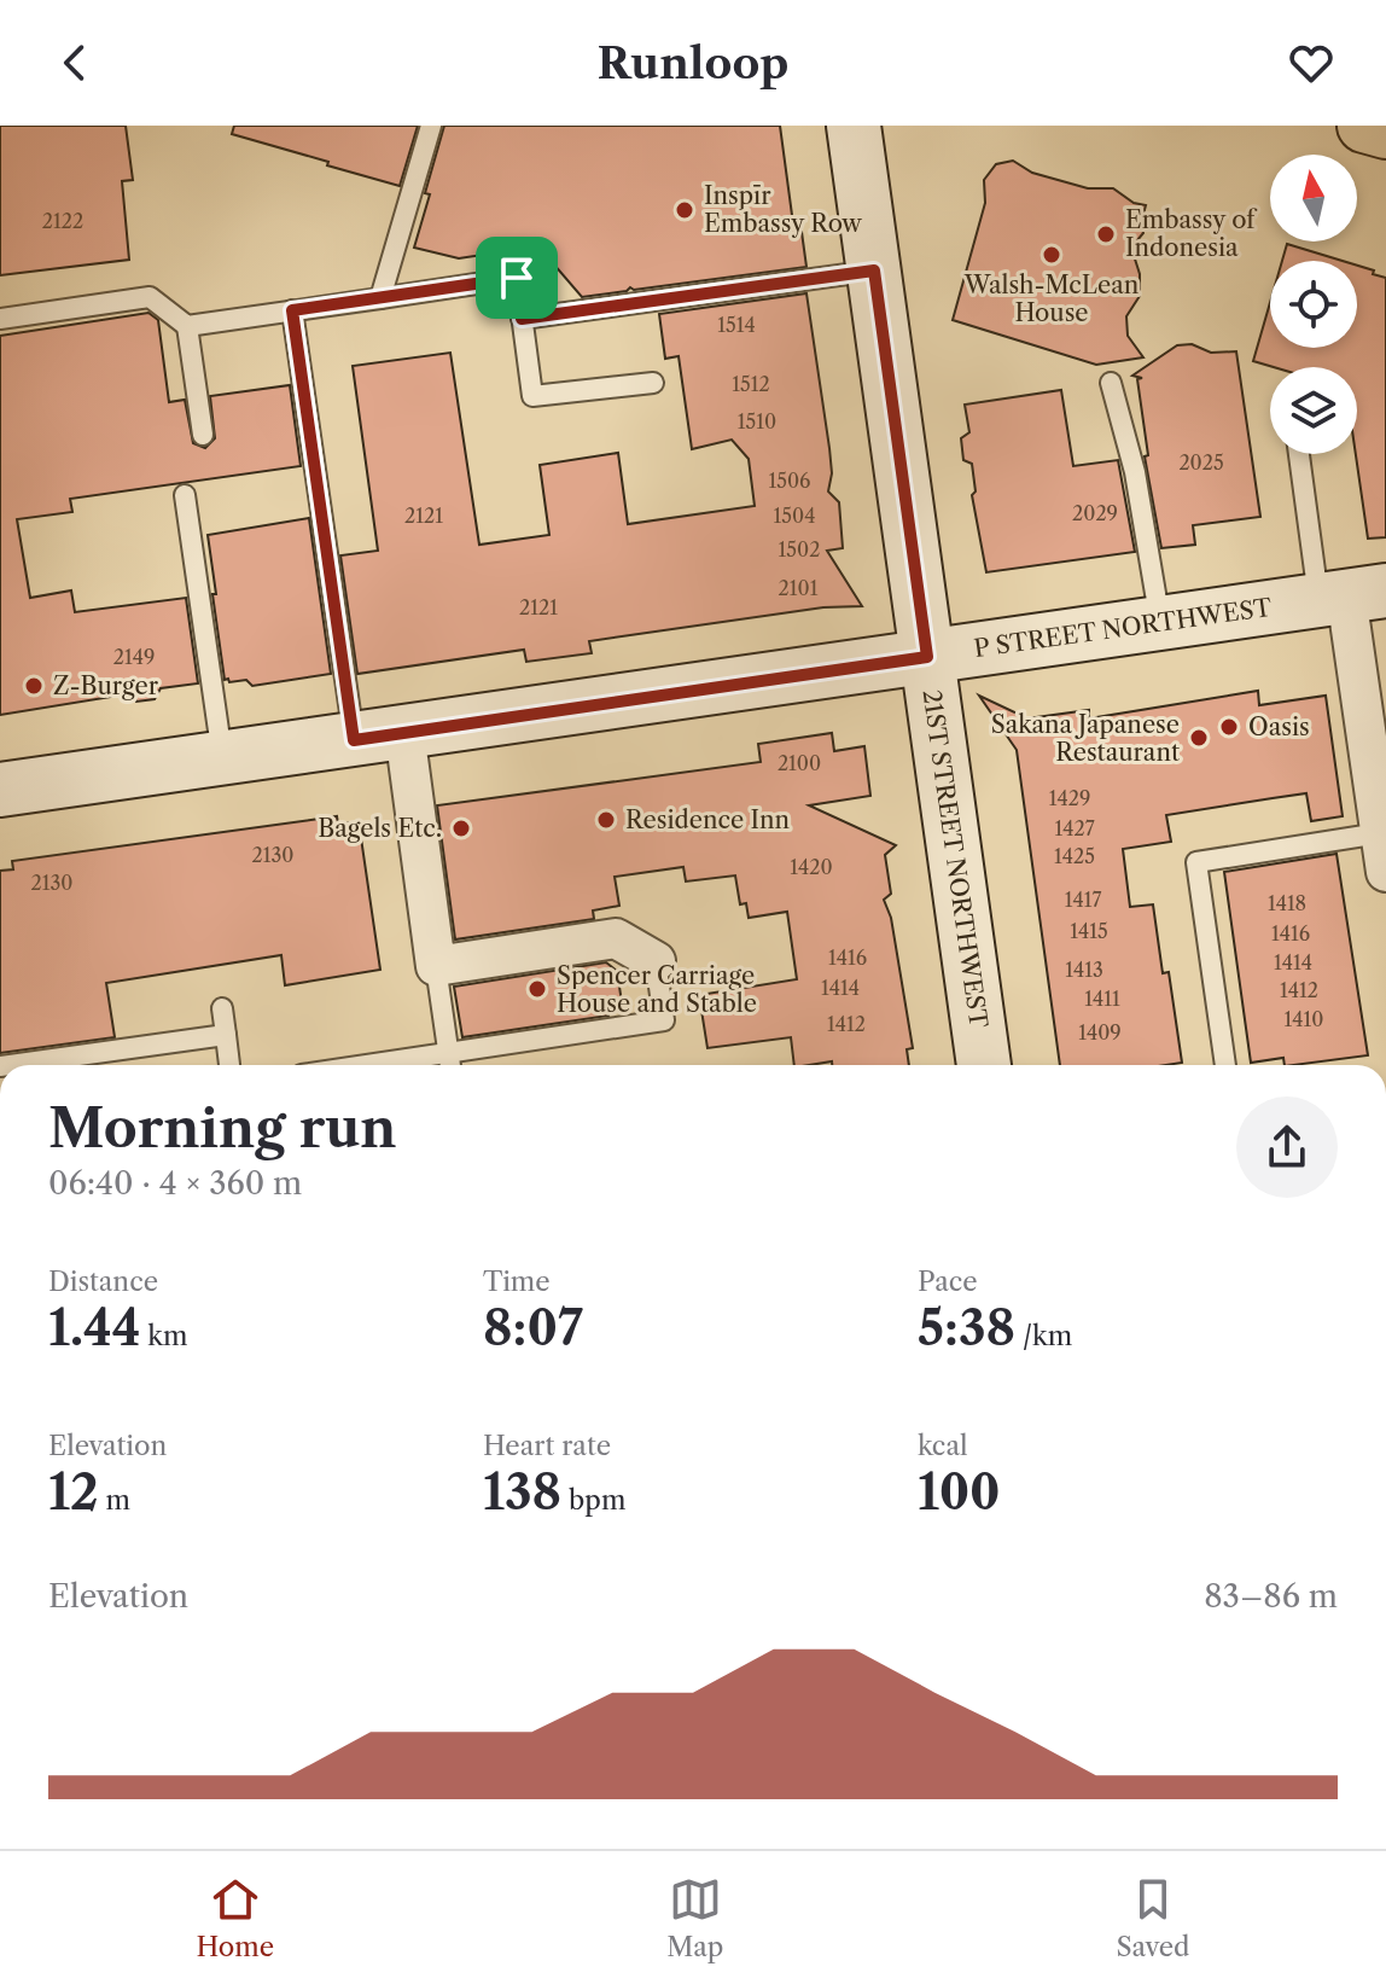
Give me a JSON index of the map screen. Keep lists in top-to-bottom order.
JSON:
{
  "streets": {
    "main road": ["P STREET NORTHWEST", "21ST STREET NORTHWEST"]
  },
  "crossings": [
    ["P STREET NORTHWEST", "21ST STREET NORTHWEST"]
  ],
  "places": [
    "Inspīr Embassy Row",
    "Embassy of Indonesia",
    "Walsh-McLean House",
    "Z-Burger",
    "Oasis",
    "Sakana Japanese Restaurant",
    "Residence Inn",
    "Bagels Etc.",
    "Spencer Carriage House and Stable"
  ],
  "house_numbers": [
    "2122",
    "1514",
    "1512",
    "1510",
    "2025",
    "1506",
    "2029",
    "2121",
    "1504",
    "1502",
    "2101",
    "2121",
    "2149",
    "2100",
    "1429",
    "1427",
    "2130",
    "1425",
    "1420",
    "2130",
    "1417",
    "1418",
    "1415",
    "1416",
    "1416",
    "1414",
    "1413",
    "1414",
    "1412",
    "1411",
    "1410",
    "1412",
    "1409"
  ],
  "north": "top",
  "page": {
    "header": "Runloop",
    "heading": ["Morning run", "06:40 · 4 × 360 m"],
    "stats": [
      ["Distance", "1.44 km"],
      ["Time", "8:07"],
      ["Pace", "5:38 /km"],
      ["Elevation", "12 m"],
      ["Heart rate", "138 bpm"],
      ["kcal", "100"]
    ],
    "chart": ["Elevation", "83–86 m"],
    "tabs": ["Home", "Map", "Saved"]
  }
}
